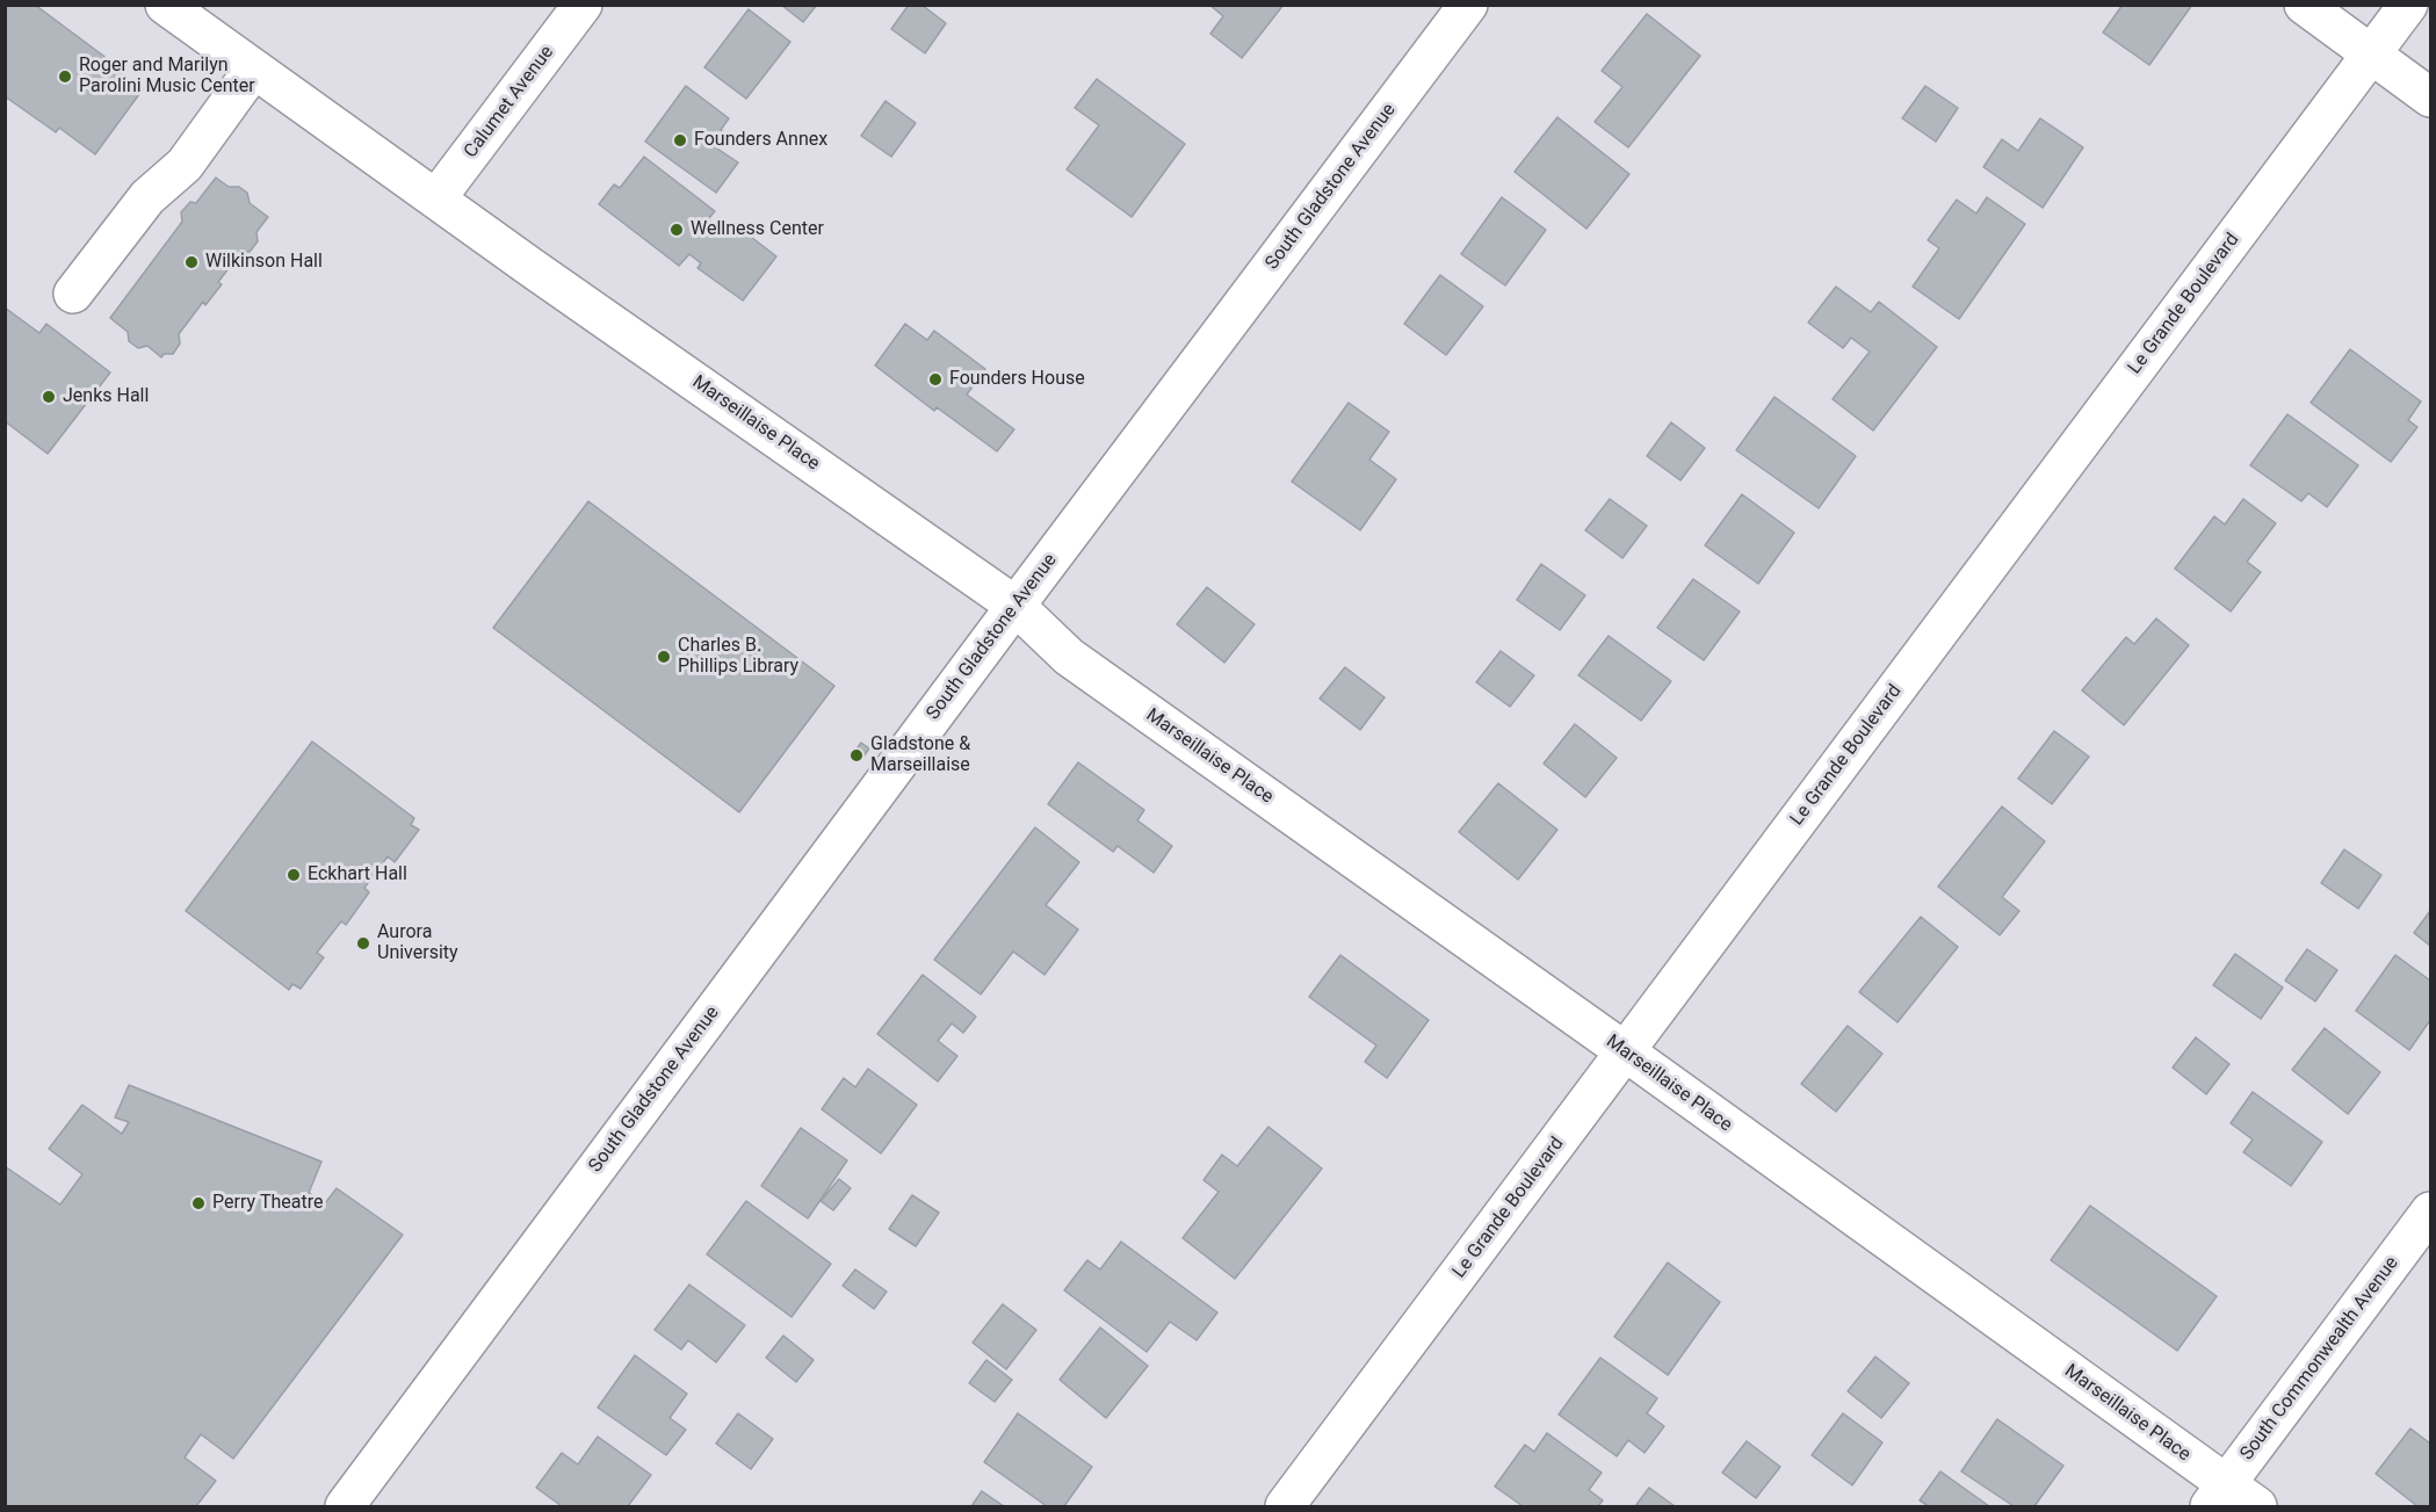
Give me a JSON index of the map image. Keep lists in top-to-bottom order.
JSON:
{
  "streets": {
    "street": [
      "Calumet Avenue",
      "South Gladstone Avenue",
      "Le Grande Boulevard",
      "Marseillaise Place",
      "South Commonwealth Avenue"
    ]
  },
  "crossings": [
    ["Calumet Avenue", "Marseillaise Place"],
    ["South Gladstone Avenue", "Marseillaise Place"],
    ["Le Grande Boulevard", "Marseillaise Place"],
    ["Marseillaise Place", "South Commonwealth Avenue"]
  ],
  "places": [
    "Roger and Marilyn Parolini Music Center",
    "Founders Annex",
    "Wellness Center",
    "Wilkinson Hall",
    "Founders House",
    "Jenks Hall",
    "Charles B. Phillips Library",
    "Gladstone & Marseillaise",
    "Eckhart Hall",
    "Aurora University",
    "Perry Theatre"
  ]
}
